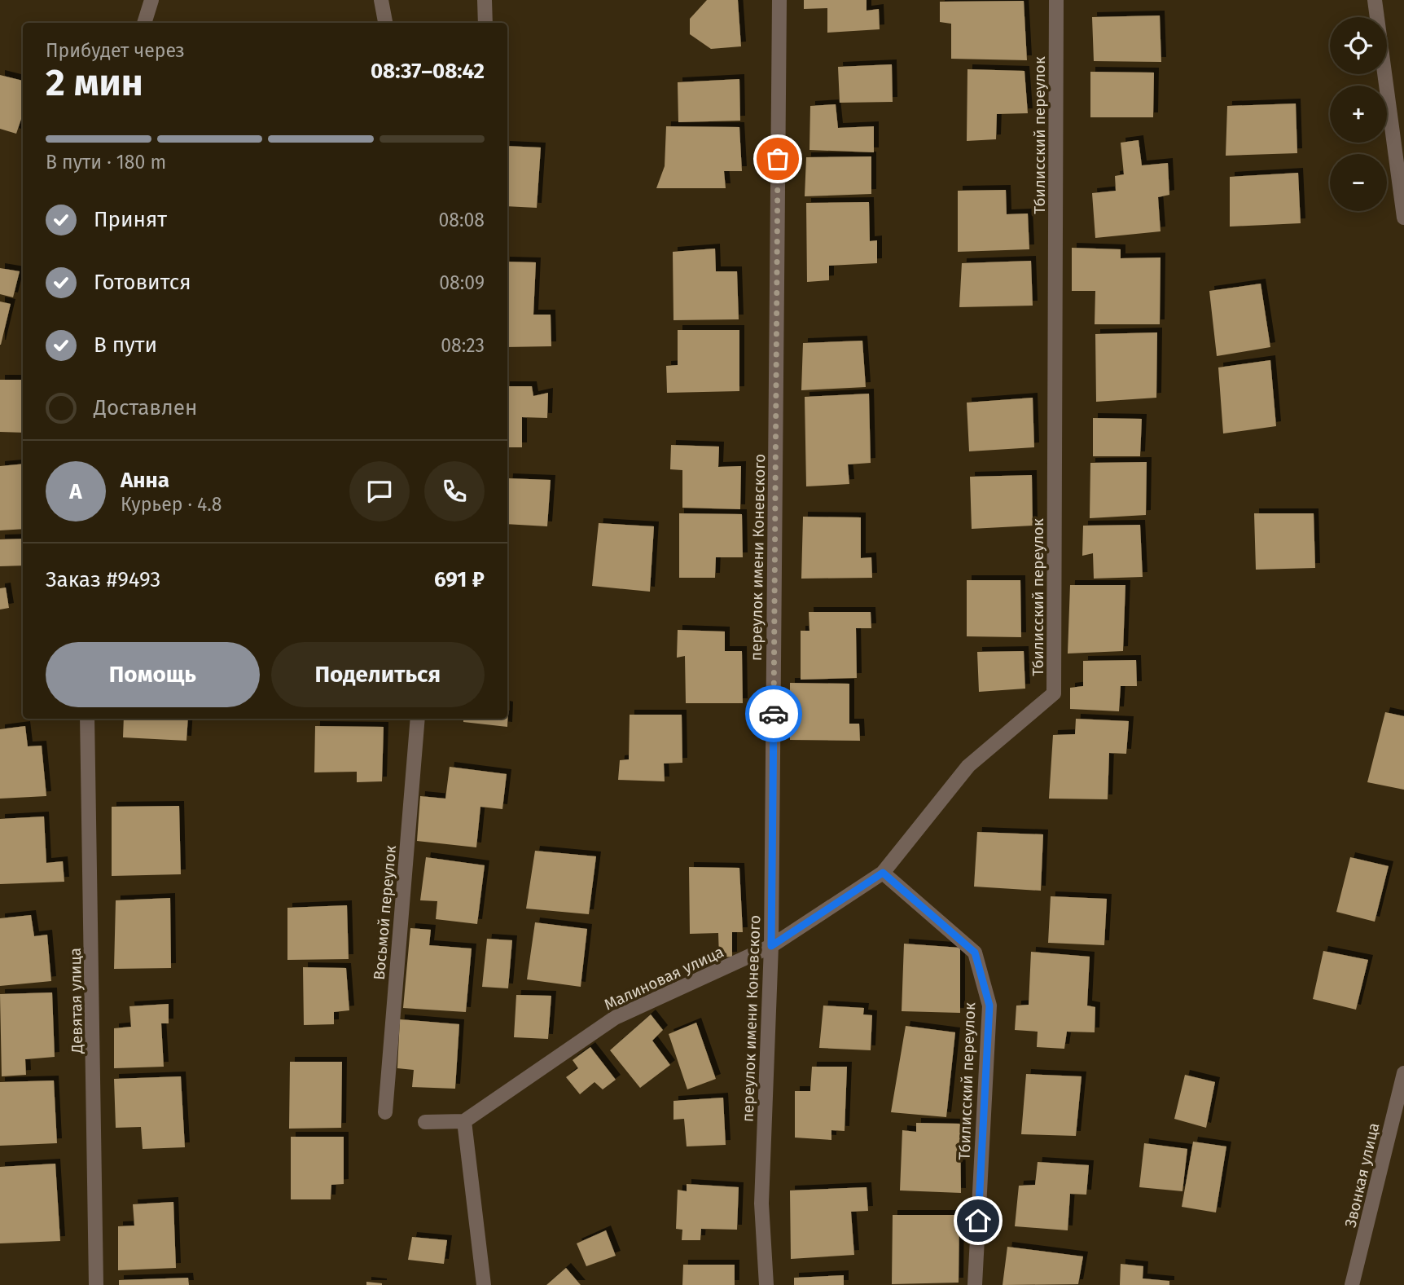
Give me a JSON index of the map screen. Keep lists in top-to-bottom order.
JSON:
{
  "streets": {
    "street": [
      "Тбилисский переулок",
      "переулок имени Коневского",
      "Восьмой переулок",
      "Малиновая улица",
      "Девятая улица",
      "Звонкая улица"
    ]
  },
  "crossings": [
    ["Тбилисский переулок", "Малиновая улица"],
    ["переулок имени Коневского", "Малиновая улица"]
  ],
  "page": {
    "map_buttons": ["+", "−"],
    "heading": ["2 мин", "Прибудет через", "08:37–08:42"],
    "panel": [
      "Анна",
      "Курьер · 4.8",
      "Заказ #9493",
      "691 ₽"
    ],
    "bar": "В пути · 180 m",
    "list": [
      ["Принят", "08:08"],
      ["Готовится", "08:09"],
      ["В пути", "08:23"],
      "Доставлен"
    ],
    "round": "А",
    "buttons": ["Помощь", "Поделиться"]
  }
}
